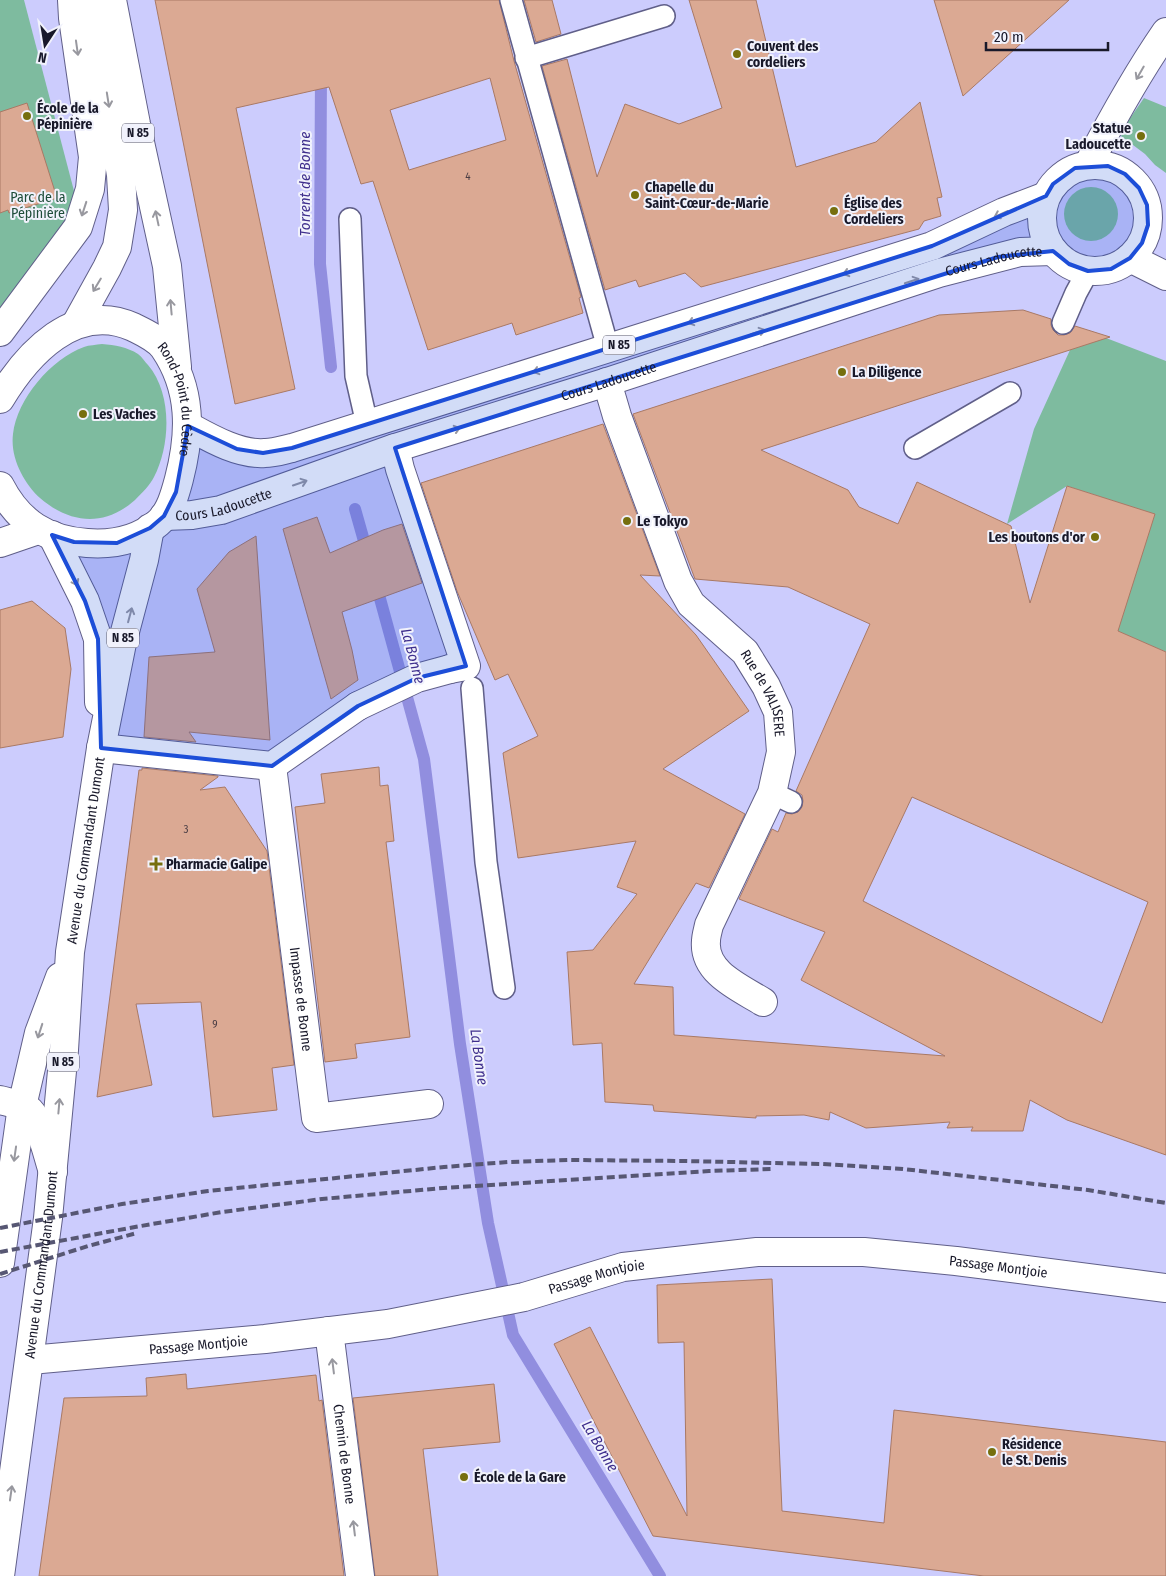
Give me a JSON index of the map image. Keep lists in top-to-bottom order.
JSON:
{
  "streets": {
    "main road": [
      "N 85",
      "Cours Ladoucette",
      "Rond-Point du Cèdre",
      "Rue de VALISERE",
      "Avenue du Commandant Dumont",
      "Impasse de Bonne",
      "Passage Montjoie",
      "Chemin de Bonne"
    ]
  },
  "crossings": [
    ["N 85", "Cours Ladoucette"],
    ["N 85", "Rond-Point du Cèdre"],
    ["Cours Ladoucette", "Rond-Point du Cèdre"],
    ["Cours Ladoucette", "Rue de VALISERE"],
    ["Cours Ladoucette", "Avenue du Commandant Dumont"],
    ["Rond-Point du Cèdre", "Avenue du Commandant Dumont"],
    ["Avenue du Commandant Dumont", "Passage Montjoie"],
    ["Passage Montjoie", "Chemin de Bonne"]
  ],
  "one_way": ["Chemin de Bonne"],
  "water": ["Torrent de Bonne", "La Bonne"],
  "parks": ["Parc de la Pépinière"],
  "places": {
    "other": [
      "Couvent des cordeliers",
      "École de la Pépinière",
      "Statue Ladoucette",
      "Chapelle du Saint-Cœur-de-Marie",
      "Église des Cordeliers",
      "La Diligence",
      "Les Vaches",
      "Le Tokyo",
      "Les boutons d'or",
      "Résidence le St. Denis",
      "École de la Gare"
    ],
    "health": ["Pharmacie Galipe"]
  },
  "house_numbers": ["4", "3", "9"],
  "scale_bar": "20 m",
  "north": "bottom"
}
